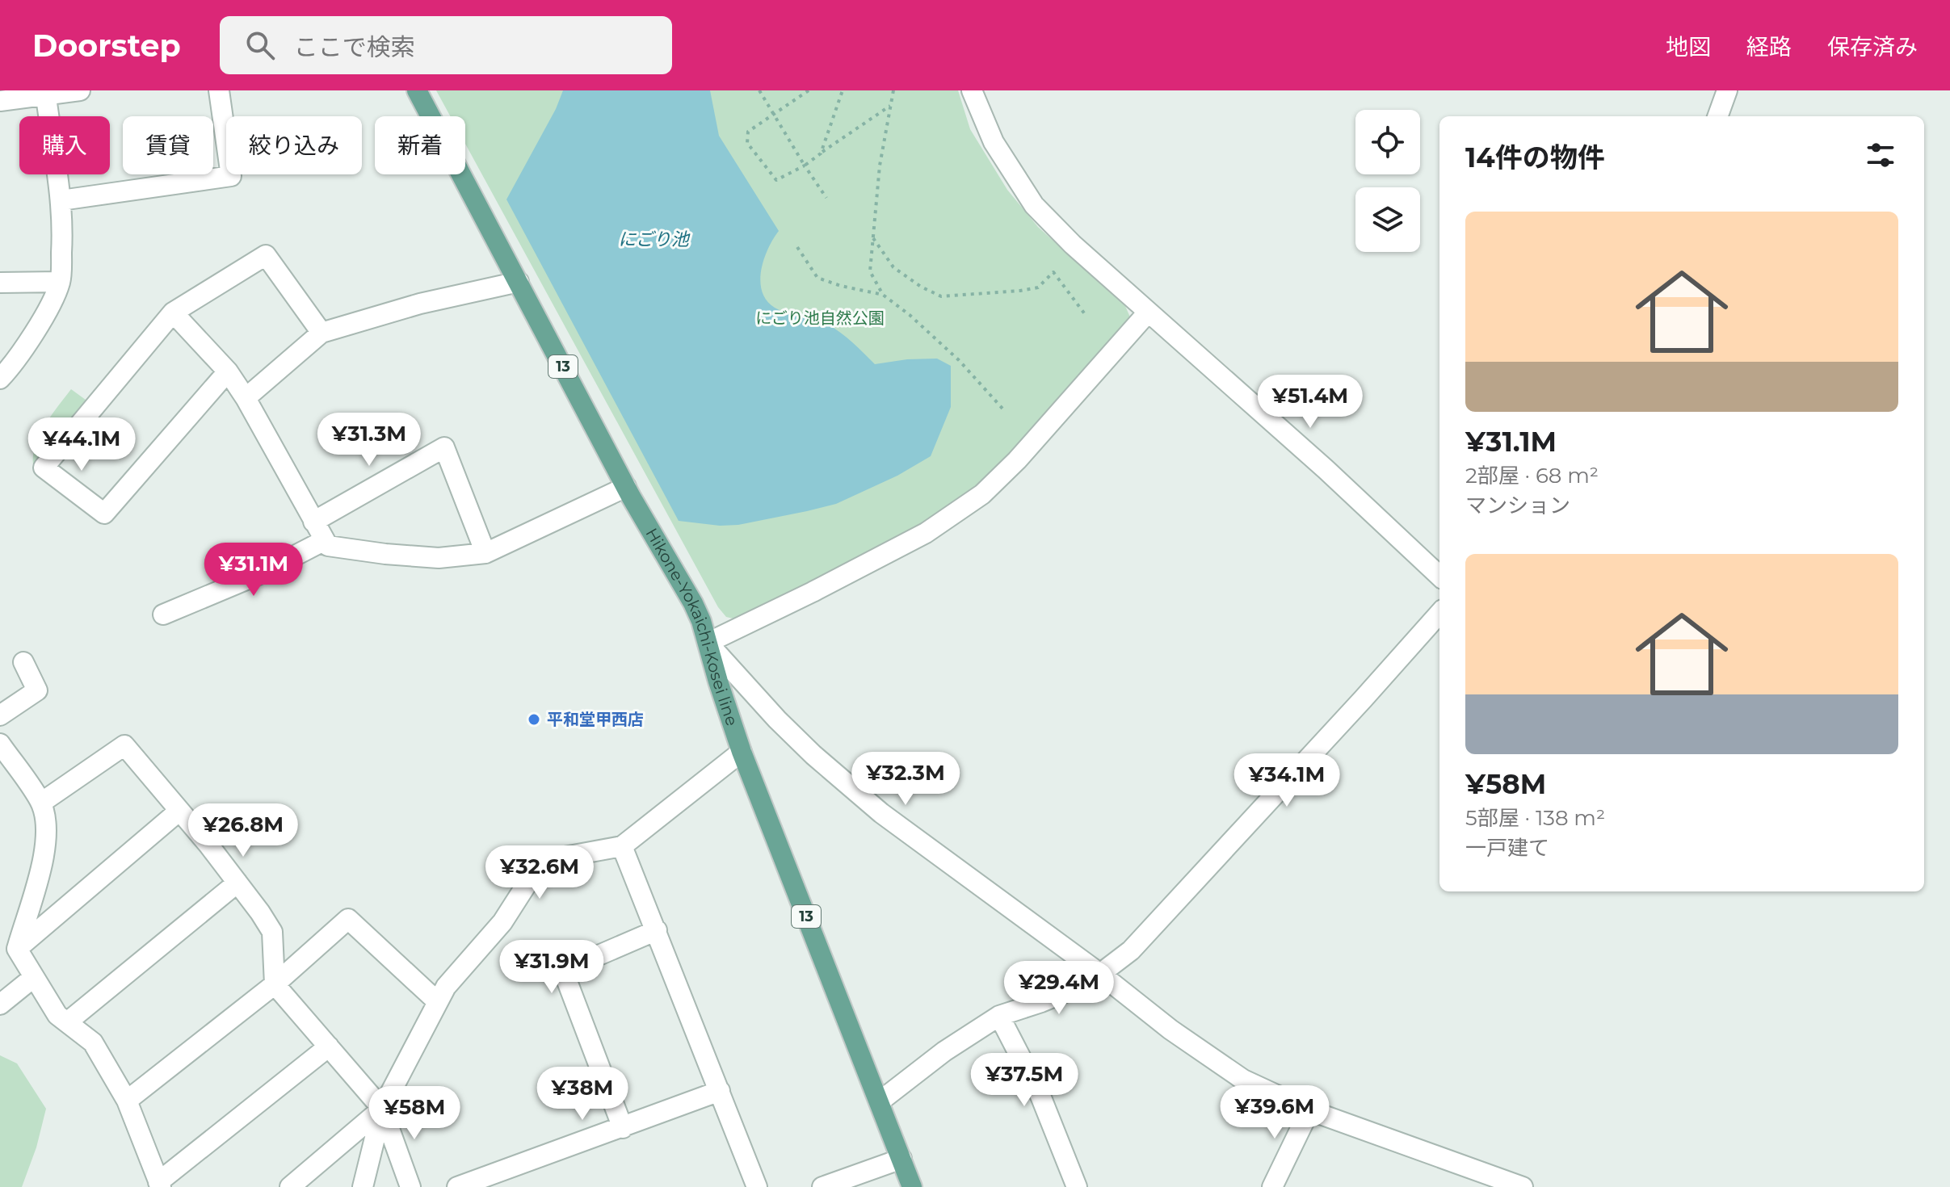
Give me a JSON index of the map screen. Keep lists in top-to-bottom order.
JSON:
{
  "streets": {
    "main road": ["13", "Hikone-Yokaichi-Kosei line"]
  },
  "water": ["にごり池"],
  "parks": ["にごり池自然公園"],
  "places": ["平和堂甲西店"],
  "page": {
    "header": "Doorstep",
    "search": "ここで検索",
    "nav": ["地図", "経路", "保存済み"],
    "chip": [
      "購入",
      "賃貸",
      "絞り込み",
      "新着"
    ],
    "heading": "14件の物件",
    "list": [
      {
        "name": "¥31.1M",
        "note": "2部屋 · 68 m² · マンション"
      },
      {
        "name": "¥58M",
        "note": "5部屋 · 138 m² · 一戸建て"
      }
    ],
    "price": [
      "¥51.4M",
      "¥31.3M",
      "¥44.1M",
      "¥31.1M",
      "¥32.3M",
      "¥34.1M",
      "¥26.8M",
      "¥32.6M",
      "¥31.9M",
      "¥29.4M",
      "¥37.5M",
      "¥38M",
      "¥39.6M",
      "¥58M"
    ]
  }
}
